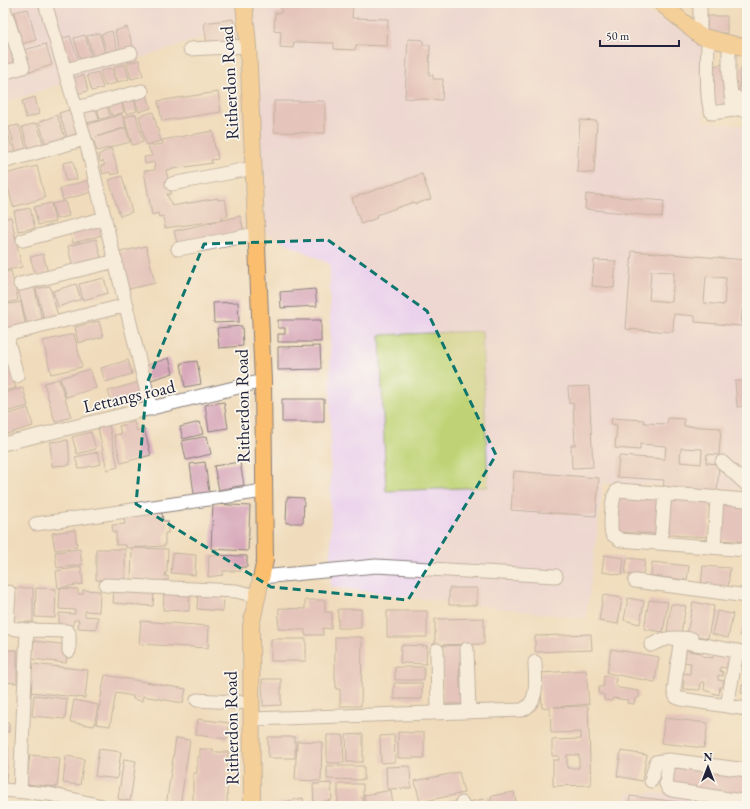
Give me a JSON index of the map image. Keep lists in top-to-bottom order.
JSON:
{
  "streets": {
    "main road": ["Ritherdon Road"],
    "street": ["Lettangs road"]
  },
  "crossings": [
    ["Ritherdon Road", "Lettangs road"]
  ],
  "scale_bar": "50 m",
  "north": "top"
}
